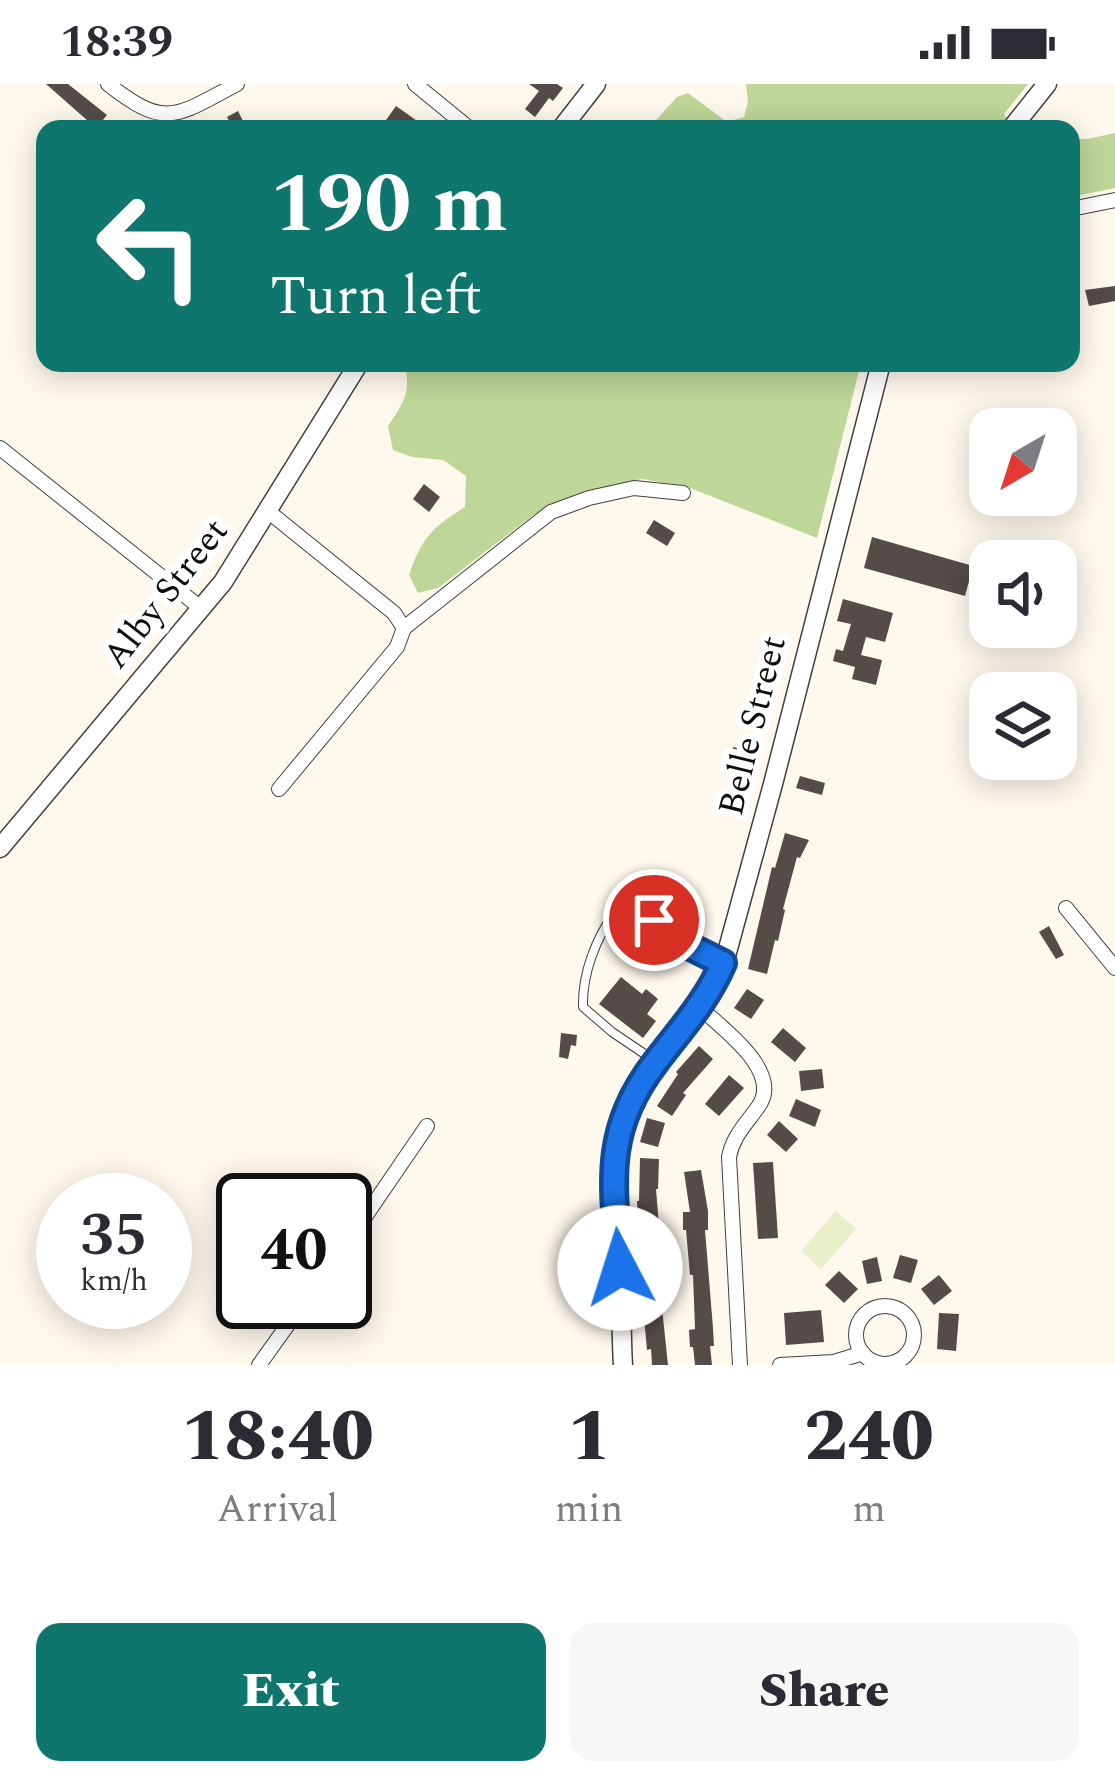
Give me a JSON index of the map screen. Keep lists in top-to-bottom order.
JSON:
{
  "streets": {
    "street": ["Alby Street", "Belle Street"]
  },
  "north": "bottom left",
  "page": {
    "status": "18:39",
    "turn": ["190 m", "Turn left"],
    "speed": "35 km/h",
    "limit": "40",
    "eta": [
      "18:40",
      "Arrival",
      "1",
      "min",
      "240",
      "m"
    ],
    "buttons": ["Exit", "Share"]
  }
}
